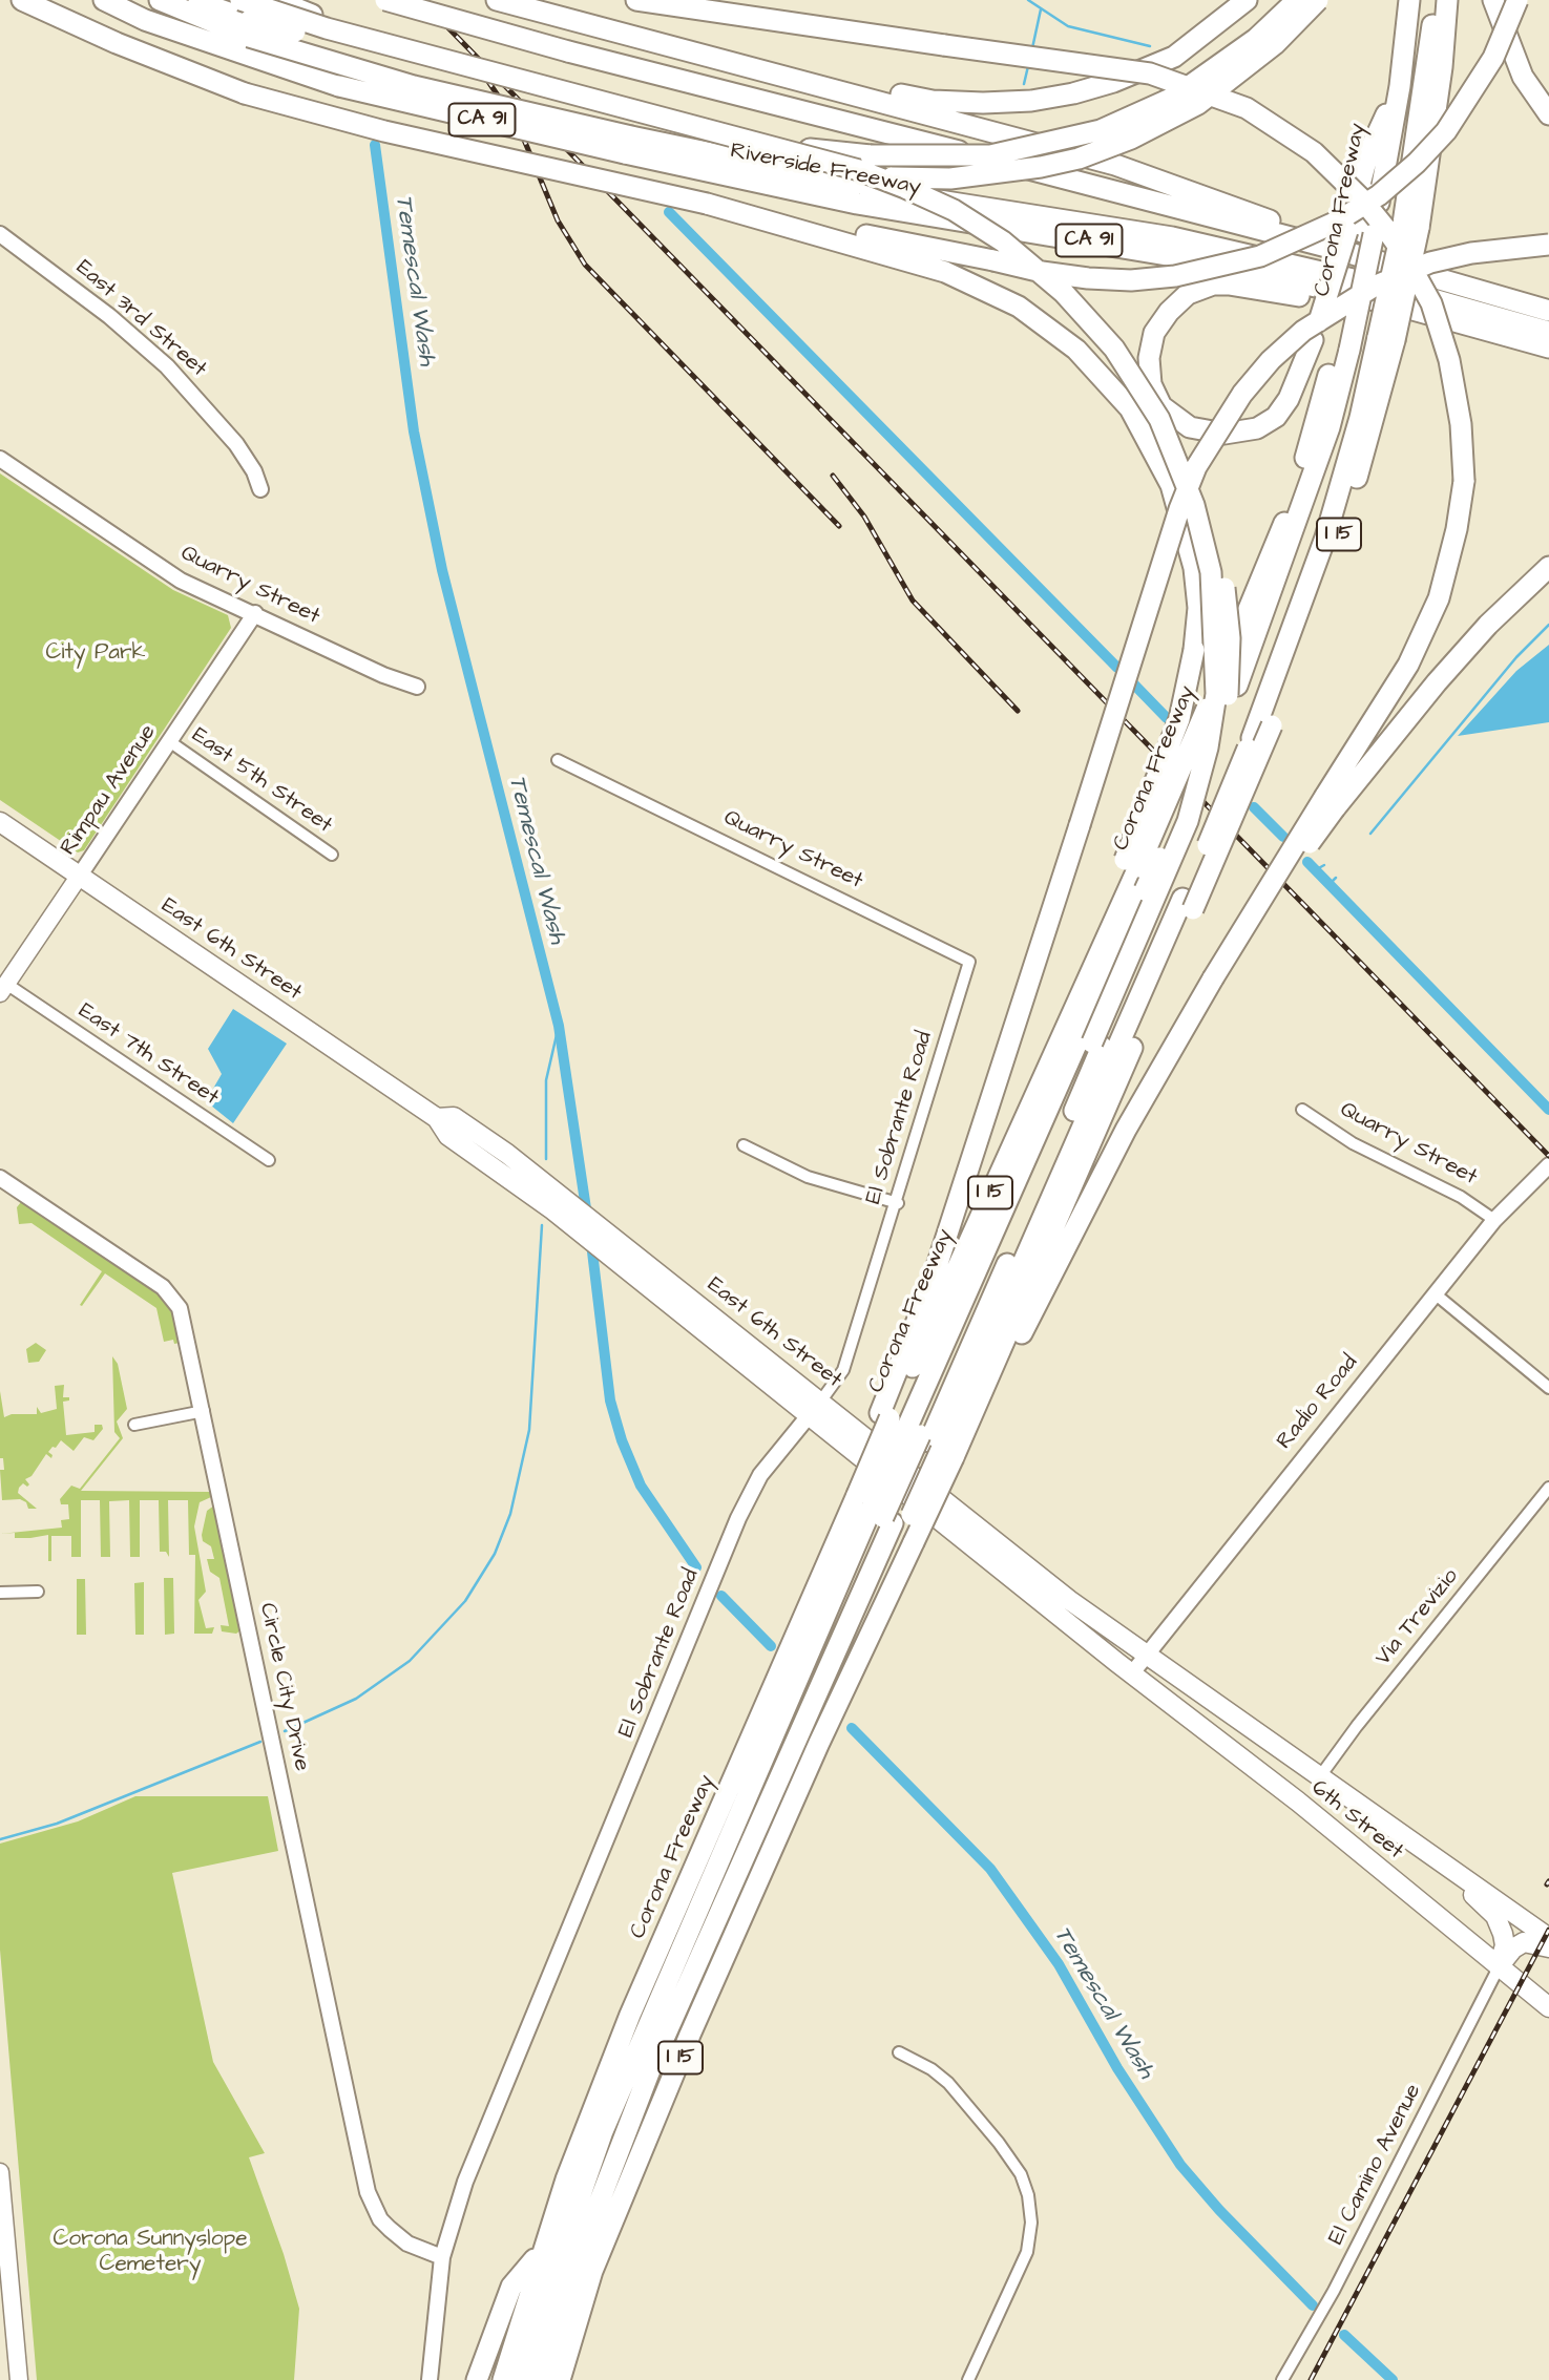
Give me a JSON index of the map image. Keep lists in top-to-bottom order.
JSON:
{
  "streets": {
    "highway": [
      "CA 91",
      "Riverside Freeway",
      "Corona Freeway",
      "I 15"
    ],
    "main road": ["Rimpau Avenue", "East 6th Street", "6th Street"],
    "street": [
      "East 3rd Street",
      "Quarry Street",
      "East 5th Street",
      "East 7th Street",
      "El Sobrante Road",
      "Radio Road",
      "Via Trevizio",
      "Circle City Drive",
      "El Camino Avenue"
    ]
  },
  "crossings": [
    ["CA 91", "Riverside Freeway"],
    ["Quarry Street", "Rimpau Avenue"],
    ["Quarry Street", "El Sobrante Road"],
    ["Quarry Street", "Radio Road"],
    ["East 5th Street", "Rimpau Avenue"],
    ["Rimpau Avenue", "East 6th Street"],
    ["Rimpau Avenue", "East 7th Street"],
    ["East 6th Street", "El Sobrante Road"],
    ["East 6th Street", "Radio Road"],
    ["East 6th Street", "6th Street"],
    ["El Sobrante Road", "Circle City Drive"],
    ["Radio Road", "6th Street"],
    ["Via Trevizio", "6th Street"],
    ["6th Street", "El Camino Avenue"]
  ],
  "water": ["Temescal Wash"],
  "parks": ["City Park", "Corona Sunnyslope Cemetery"]
}
